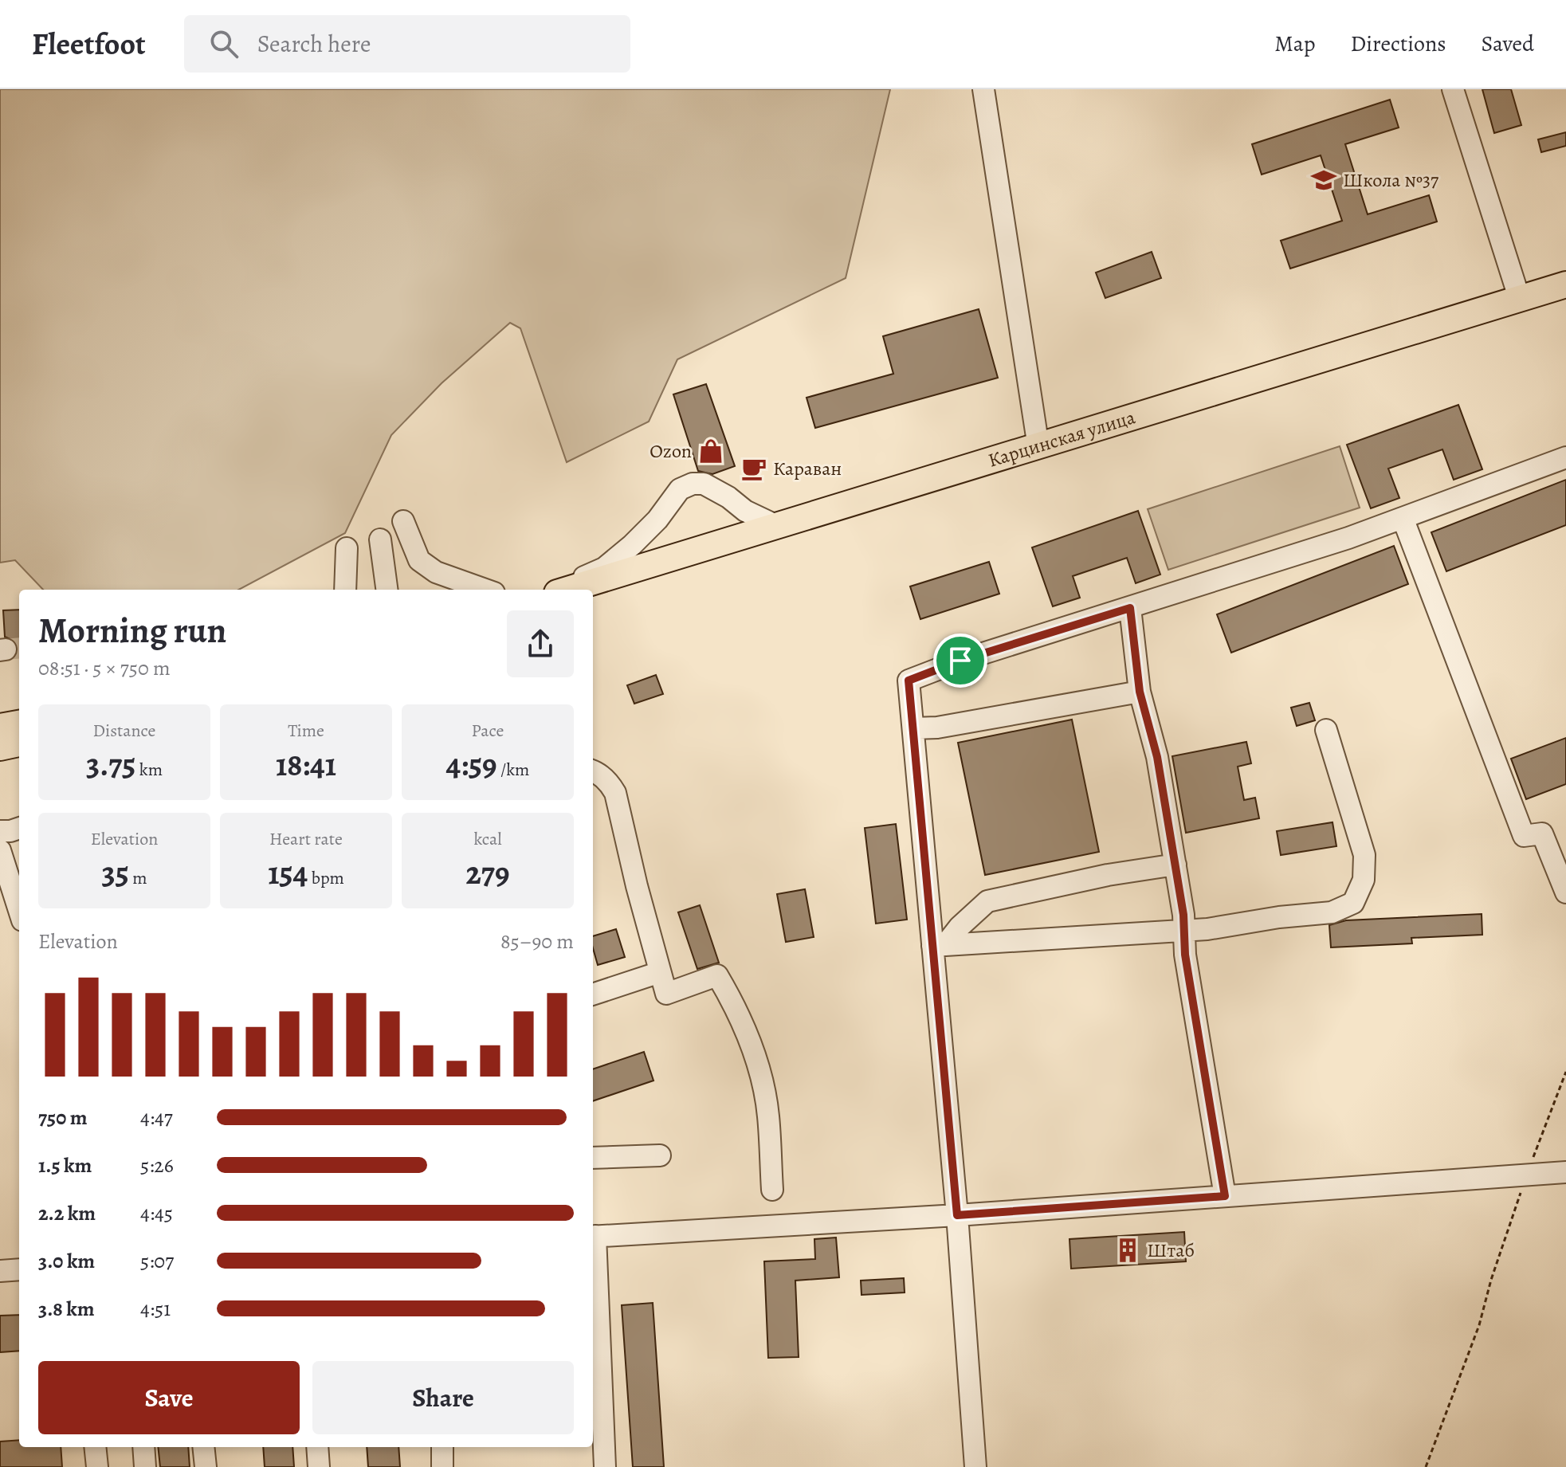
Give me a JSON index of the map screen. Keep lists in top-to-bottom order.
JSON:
{
  "streets": {
    "main road": ["Карцинская улица"]
  },
  "places": {
    "school or university": ["Школа №37"],
    "shop": ["Ozon"],
    "cafe": ["Караван"],
    "building": ["Штаб"]
  },
  "page": {
    "header": "Fleetfoot",
    "search": "Search here",
    "nav": ["Map", "Directions", "Saved"],
    "heading": ["Morning run", "08:51 · 5 × 750 m"],
    "stats": [
      ["Distance", "3.75 km"],
      ["Time", "18:41"],
      ["Pace", "4:59 /km"],
      ["Elevation", "35 m"],
      ["Heart rate", "154 bpm"],
      ["kcal", "279"]
    ],
    "chart": ["Elevation", "85–90 m"],
    "list": [
      {
        "name": "750 m",
        "note": "4:47"
      },
      {
        "name": "1.5 km",
        "note": "5:26"
      },
      {
        "name": "2.2 km",
        "note": "4:45"
      },
      {
        "name": "3.0 km",
        "note": "5:07"
      },
      {
        "name": "3.8 km",
        "note": "4:51"
      }
    ],
    "buttons": ["Save", "Share"]
  }
}
